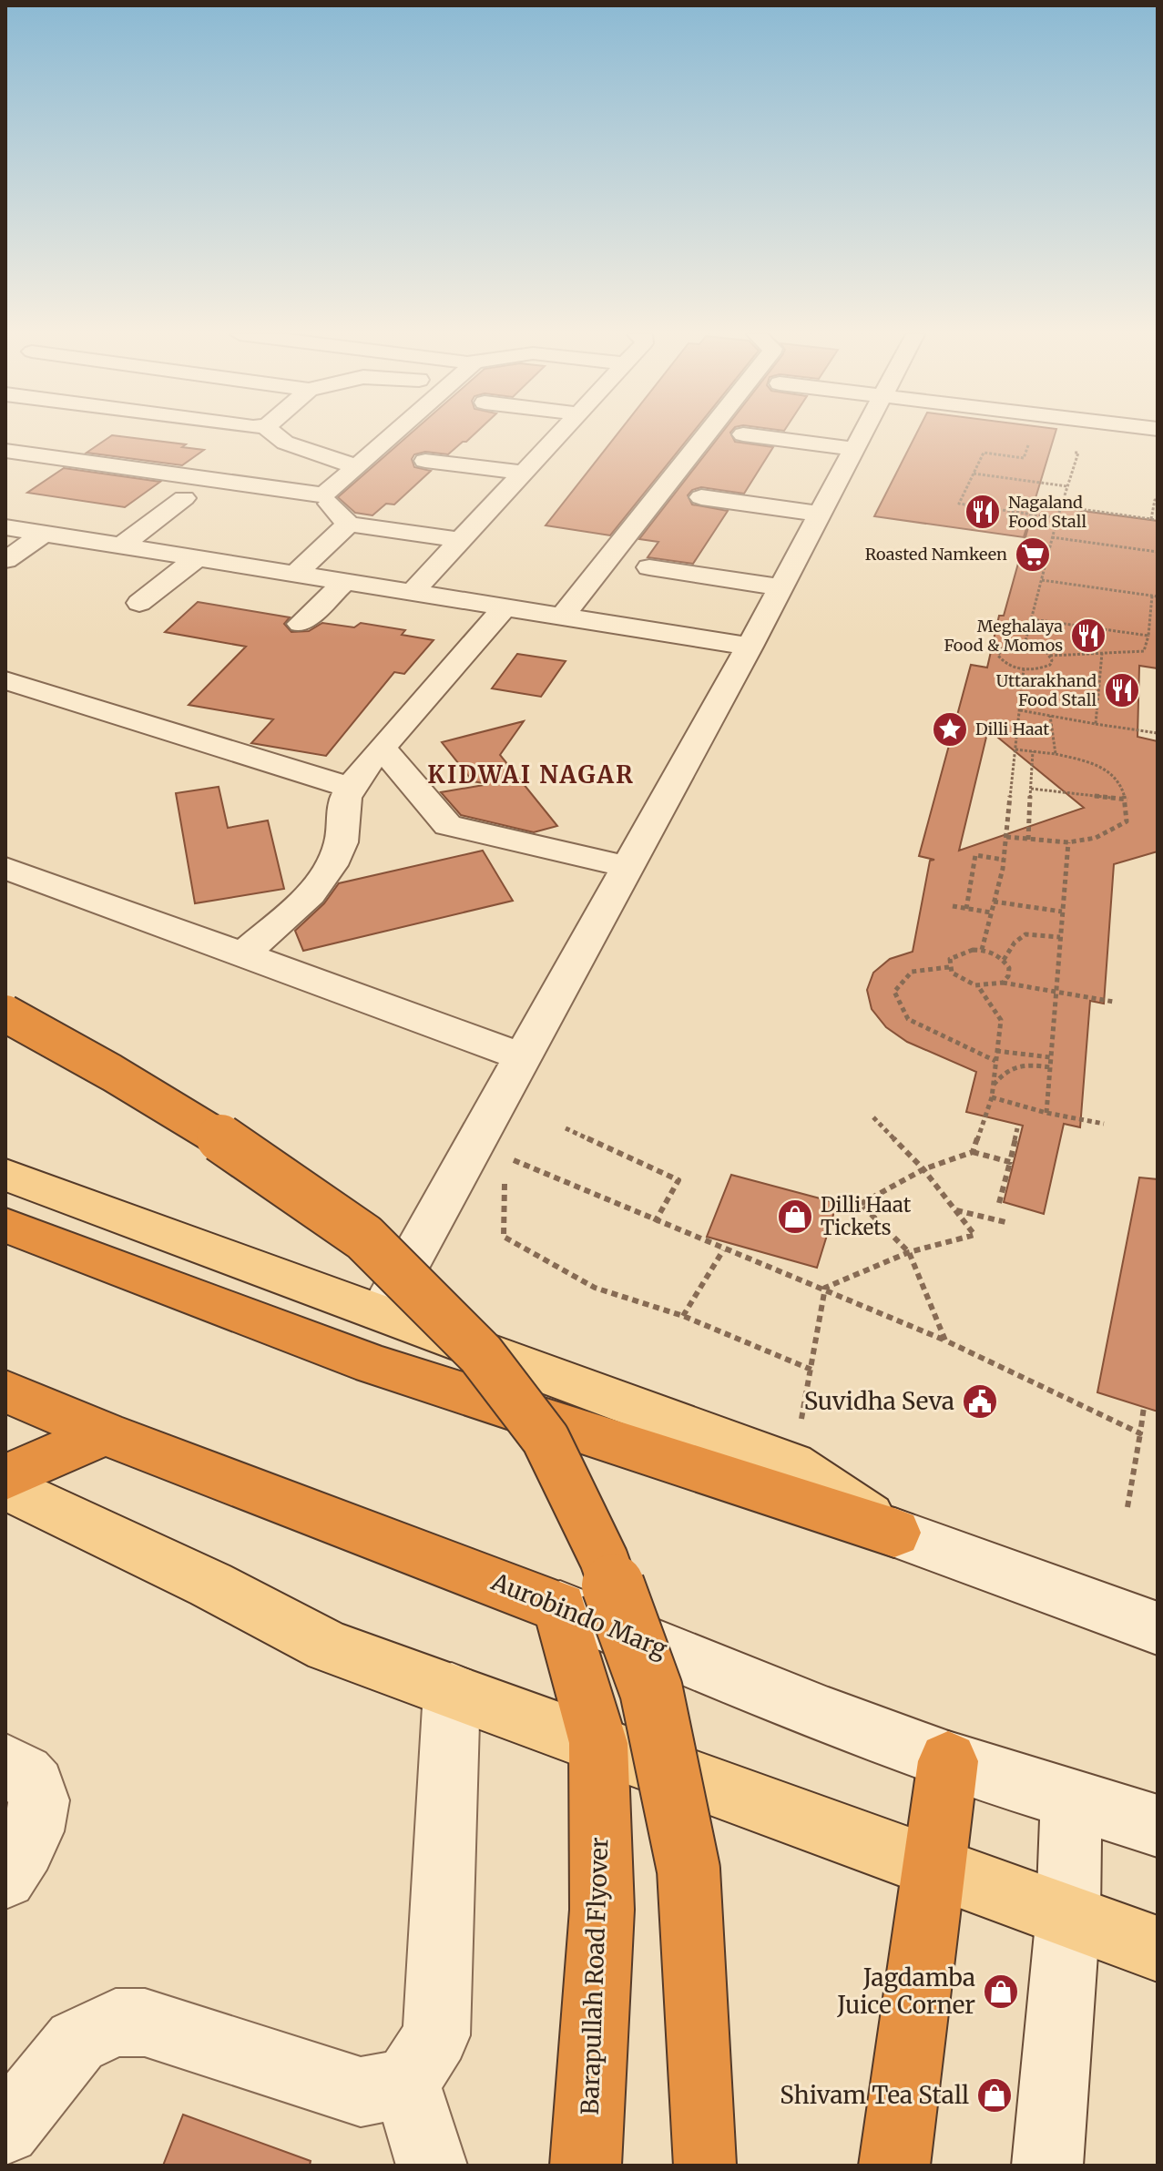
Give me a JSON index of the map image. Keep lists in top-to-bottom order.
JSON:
{
  "streets": {
    "highway": ["Aurobindo Marg", "Barapullah Road Flyover"]
  },
  "crossings": [
    ["Aurobindo Marg", "Barapullah Road Flyover"]
  ],
  "districts": ["KIDWAI NAGAR"],
  "places": {
    "restaurant": ["Nagaland Food Stall", "Meghalaya Food & Momos", "Uttarakhand Food Stall"],
    "supermarket": ["Roasted Namkeen"],
    "place": ["Dilli Haat"],
    "shop": ["Dilli Haat Tickets", "Jagdamba Juice Corner", "Shivam Tea Stall"],
    "public building": ["Suvidha Seva"]
  }
}
